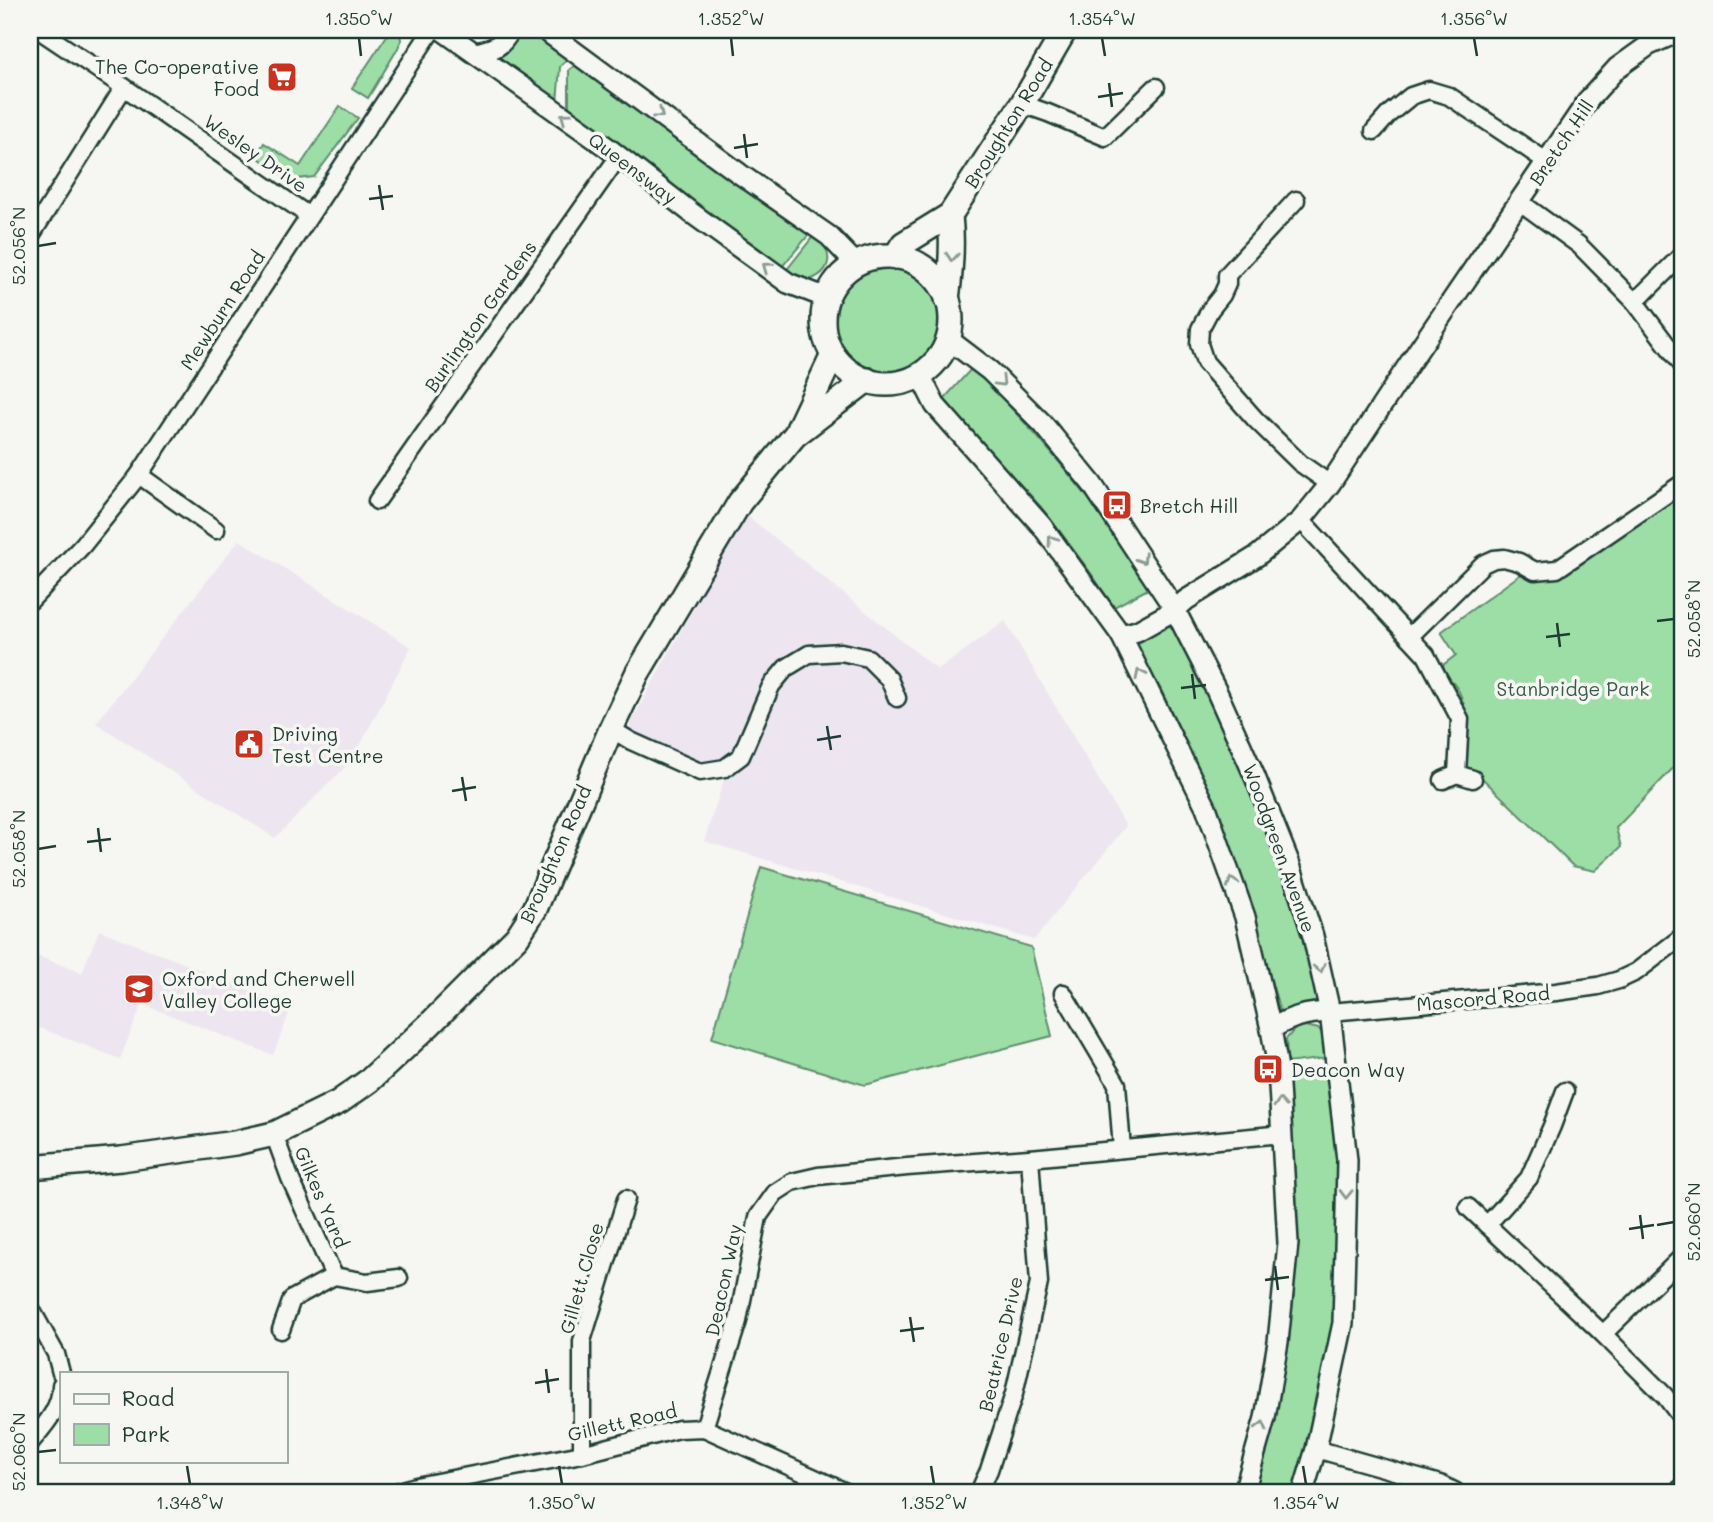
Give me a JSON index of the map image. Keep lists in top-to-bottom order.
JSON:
{
  "streets": {
    "main road": ["Broughton Road"],
    "street": [
      "Bretch Hill",
      "Wesley Drive",
      "Queensway",
      "Mewburn Road",
      "Burlington Gardens",
      "Woodgreen Avenue",
      "Mascord Road",
      "Gilkes Yard",
      "Gillett Close",
      "Deacon Way",
      "Beatrice Drive",
      "Gillett Road"
    ]
  },
  "crossings": [
    ["Broughton Road", "Queensway"],
    ["Broughton Road", "Woodgreen Avenue"],
    ["Broughton Road", "Gilkes Yard"],
    ["Bretch Hill", "Woodgreen Avenue"],
    ["Wesley Drive", "Mewburn Road"],
    ["Queensway", "Burlington Gardens"],
    ["Queensway", "Woodgreen Avenue"],
    ["Woodgreen Avenue", "Mascord Road"],
    ["Gillett Close", "Gillett Road"],
    ["Deacon Way", "Beatrice Drive"],
    ["Deacon Way", "Gillett Road"]
  ],
  "parks": ["Stanbridge Park"],
  "places": {
    "supermarket": ["The Co-operative Food"],
    "bus stop": ["Bretch Hill", "Deacon Way"],
    "public building": ["Driving Test Centre"],
    "school or university": ["Oxford and Cherwell Valley College"]
  },
  "legend": ["Road", "Park"],
  "coordinates": [
    "1.350°W",
    "1.352°W",
    "1.354°W",
    "1.356°W",
    "52.056°N",
    "52.058°N",
    "52.060°N",
    "1.348°W"
  ]
}
